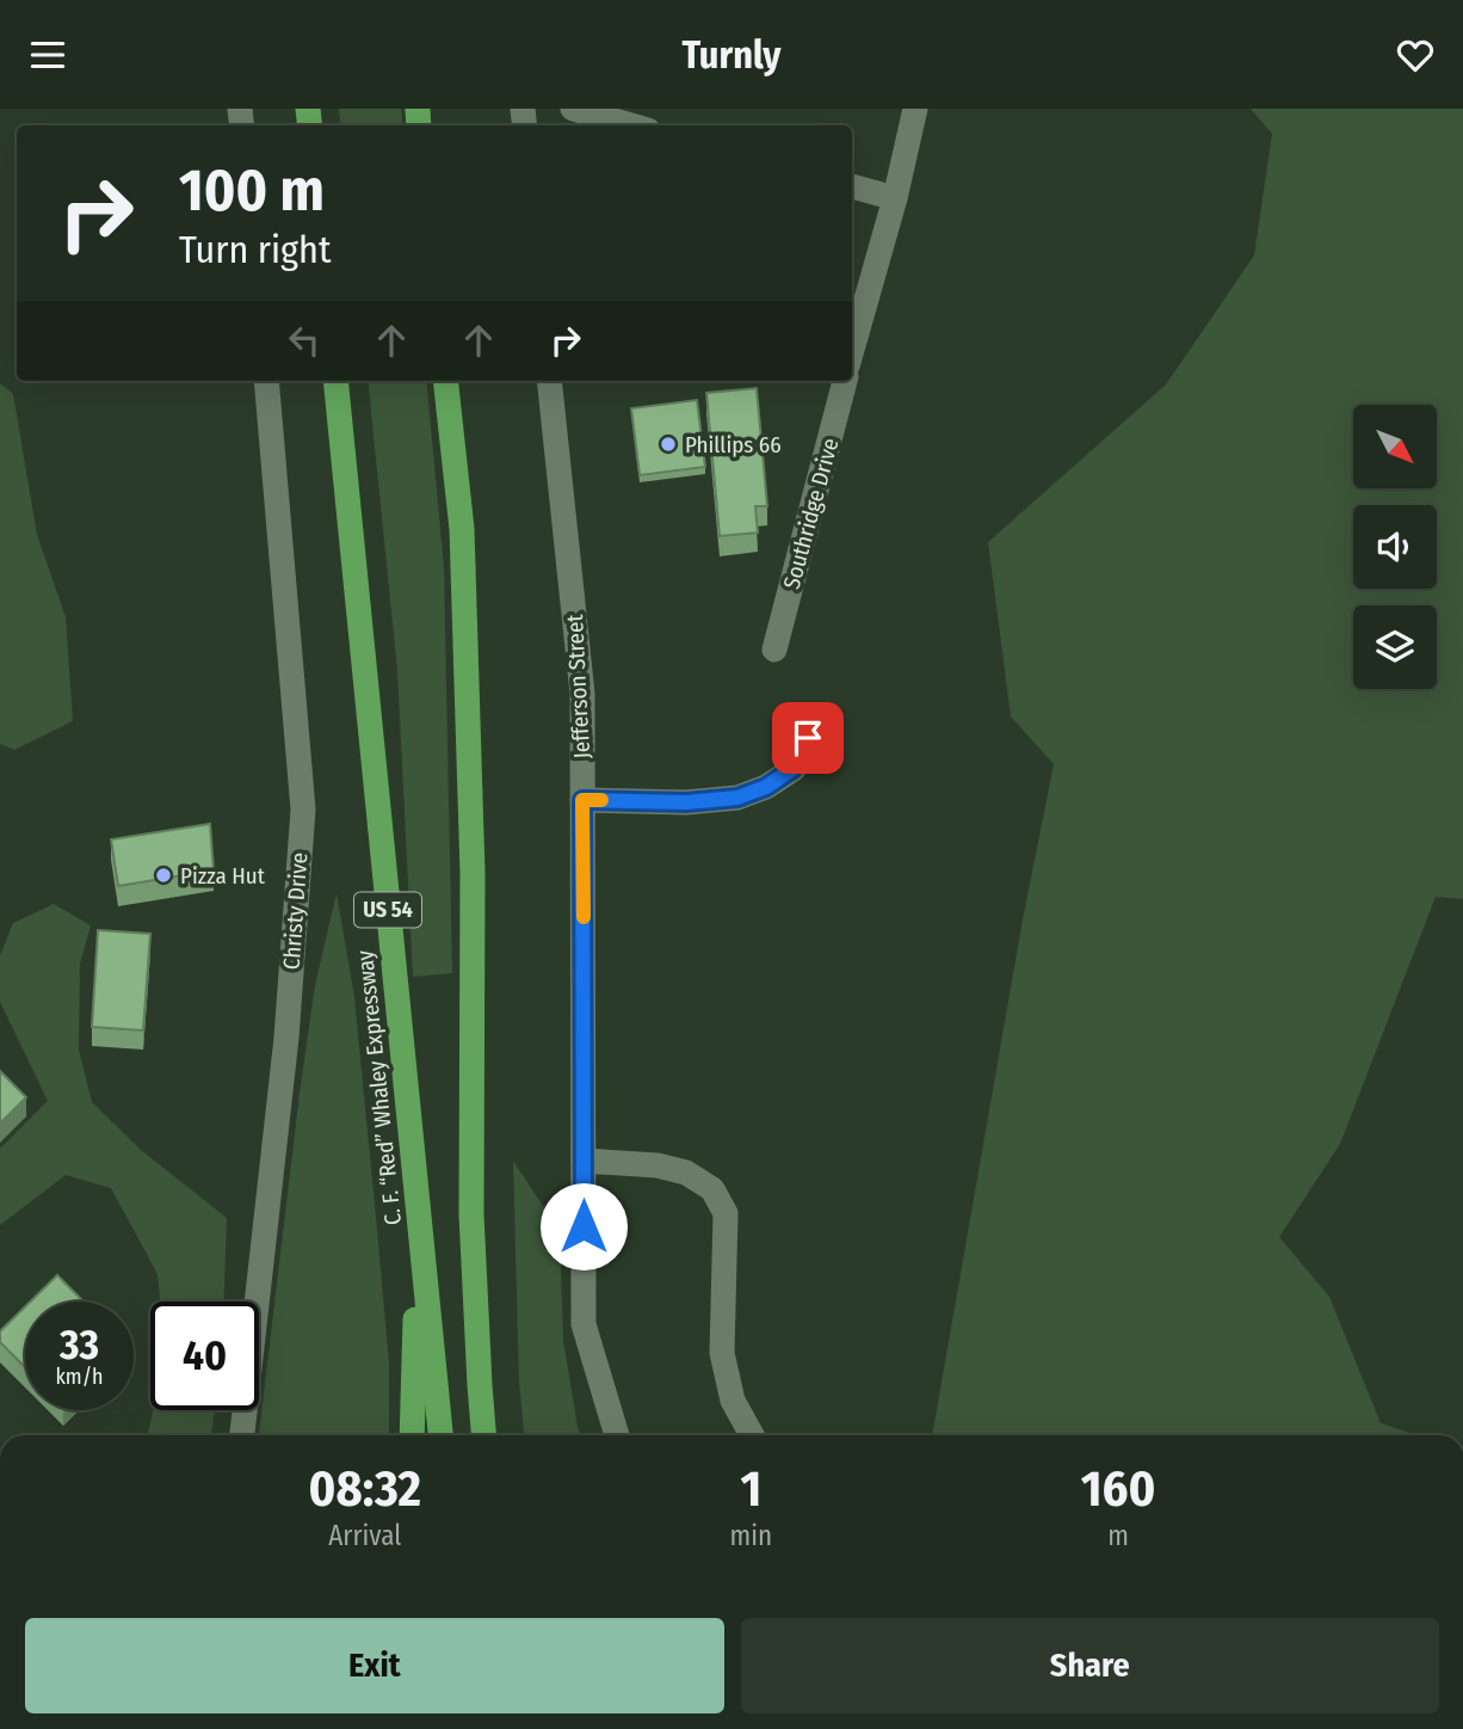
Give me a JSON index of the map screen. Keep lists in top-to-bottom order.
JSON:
{
  "streets": {
    "highway": ["US 54", "C. F. “Red” Whaley Expressway"],
    "street": ["Southridge Drive", "Jefferson Street", "Christy Drive"]
  },
  "places": ["Phillips 66", "Pizza Hut"],
  "north": "bottom right",
  "page": {
    "header": "Turnly",
    "turn": ["100 m", "Turn right"],
    "speed": "33 km/h",
    "limit": "40",
    "eta": [
      "08:32",
      "Arrival",
      "1",
      "min",
      "160",
      "m"
    ],
    "buttons": ["Exit", "Share"]
  }
}
